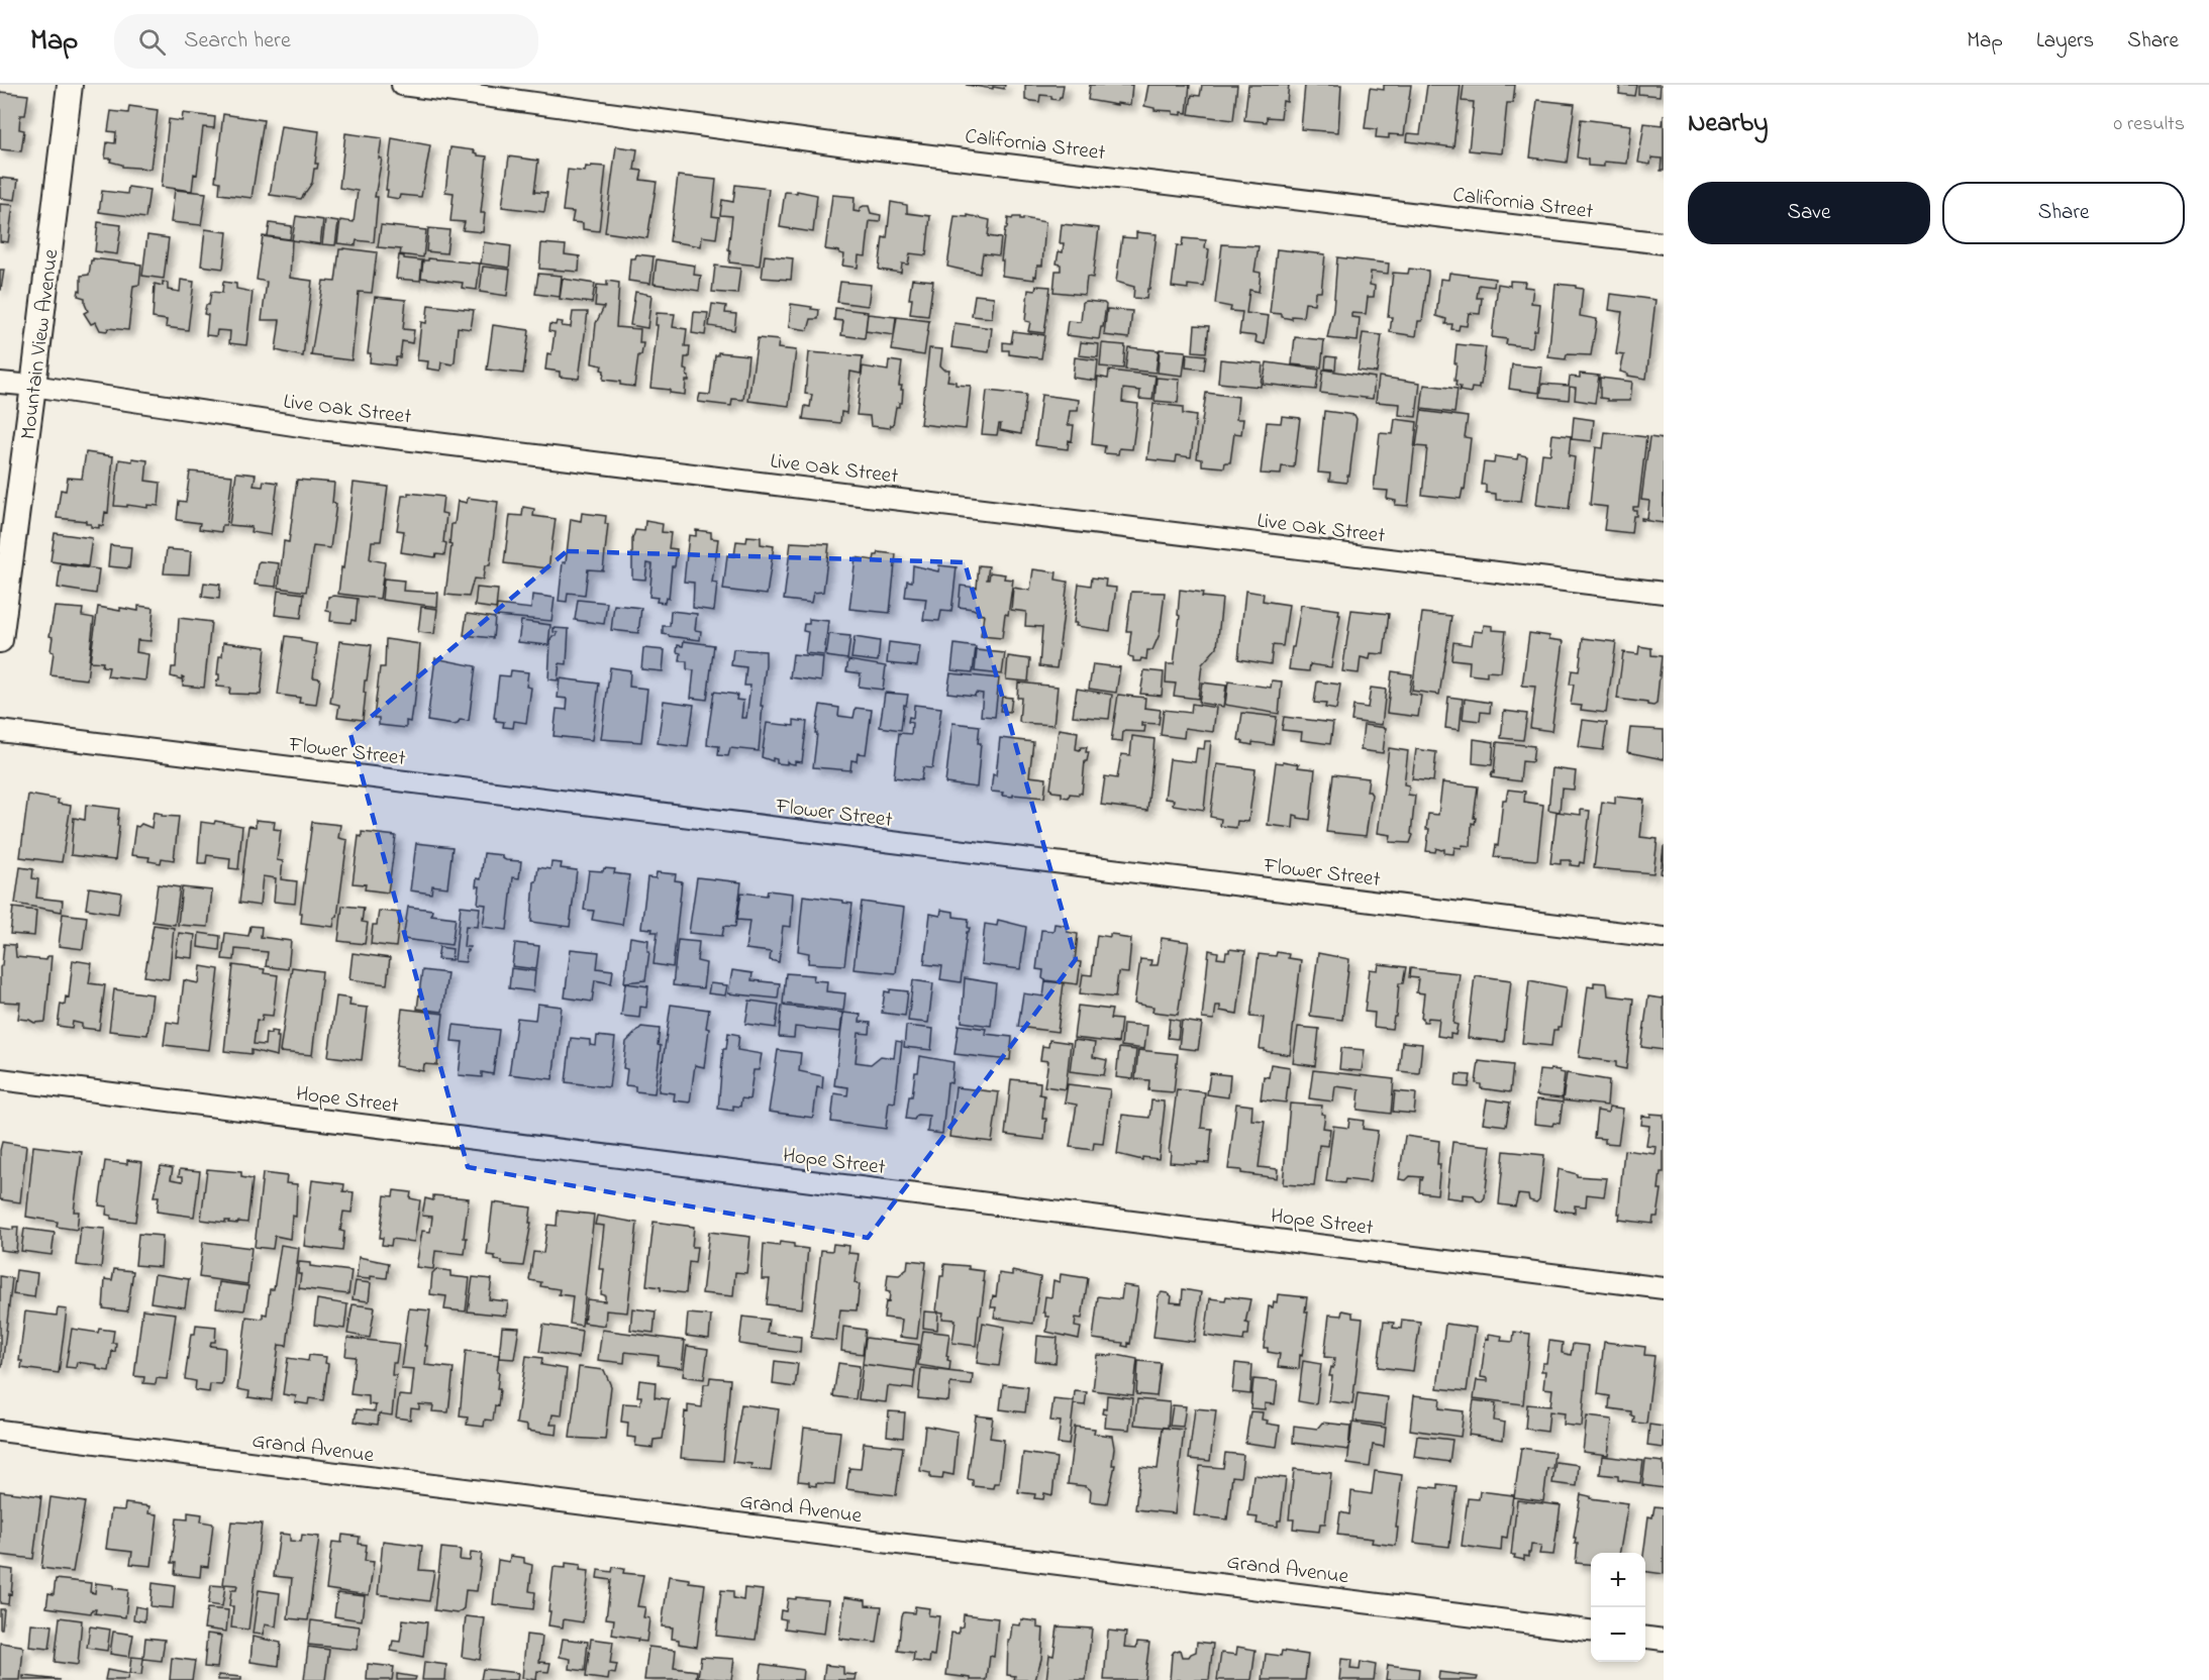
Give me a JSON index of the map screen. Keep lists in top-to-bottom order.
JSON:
{
  "streets": {
    "street": [
      "California Street",
      "Mountain View Avenue",
      "Live Oak Street",
      "Flower Street",
      "Hope Street",
      "Grand Avenue"
    ]
  },
  "crossings": [
    ["Mountain View Avenue", "Live Oak Street"]
  ],
  "page": {
    "header": "Map",
    "search": "Search here",
    "nav": ["Map", "Layers", "Share"],
    "heading": ["Nearby", "0 results"],
    "buttons": ["Save", "Share"],
    "map_buttons": ["+", "−"]
  }
}
